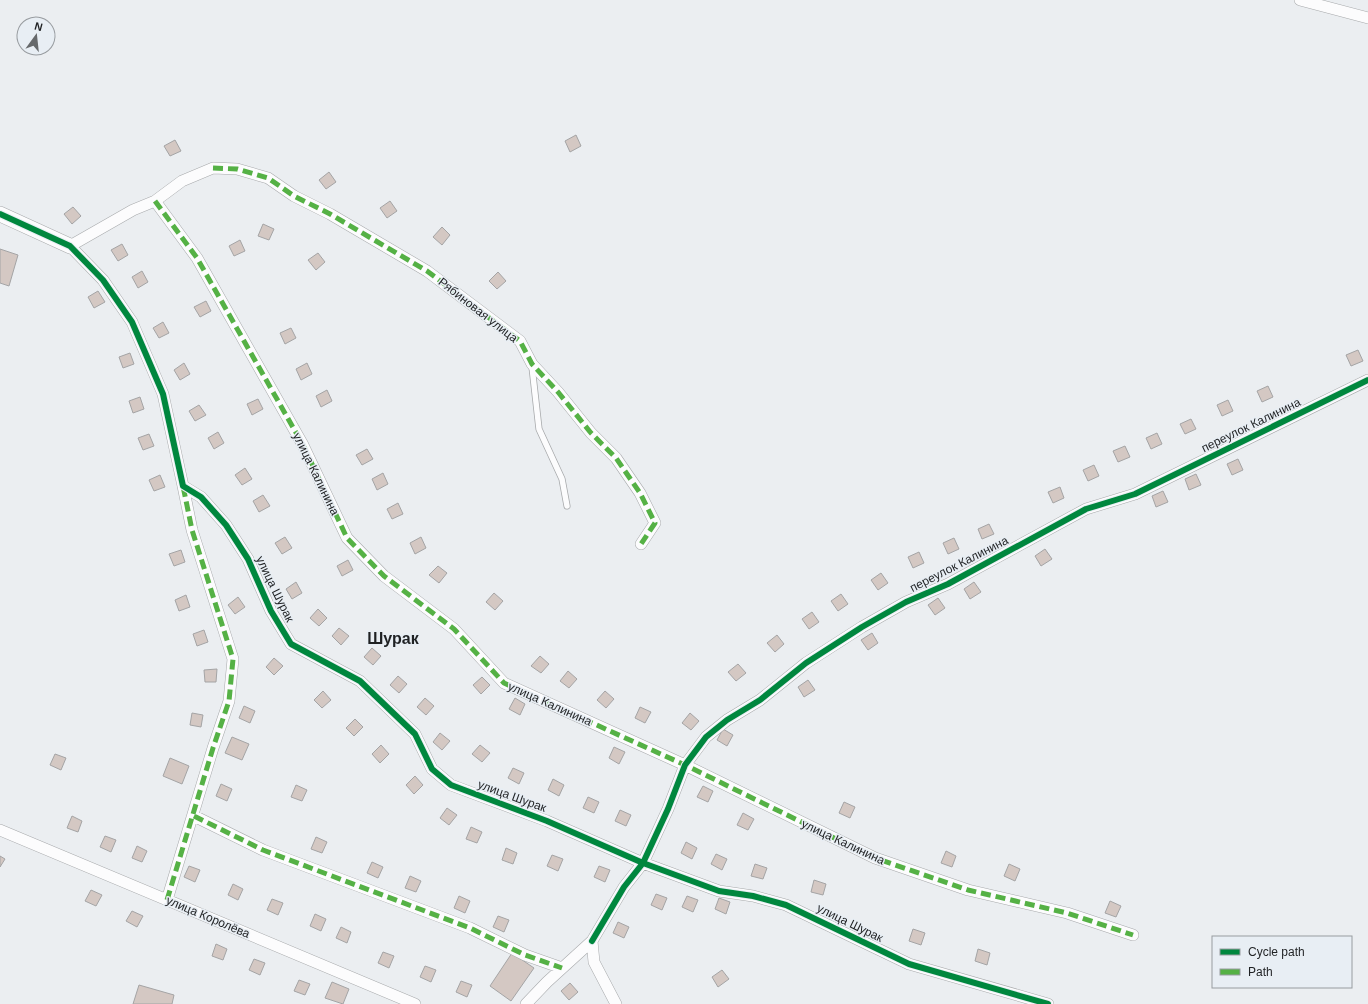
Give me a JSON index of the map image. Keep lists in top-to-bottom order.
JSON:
{
  "streets": {
    "street": [
      "Рябиновая улица",
      "переулок Калинина",
      "улица Калинина",
      "улица Шурак",
      "улица Королёва"
    ]
  },
  "crossings": [
    ["Рябиновая улица", "улица Калинина"],
    ["переулок Калинина", "улица Калинина"],
    ["переулок Калинина", "улица Шурак"]
  ],
  "districts": ["Шурак"],
  "legend": ["Cycle path", "Path"],
  "north": "top"
}
